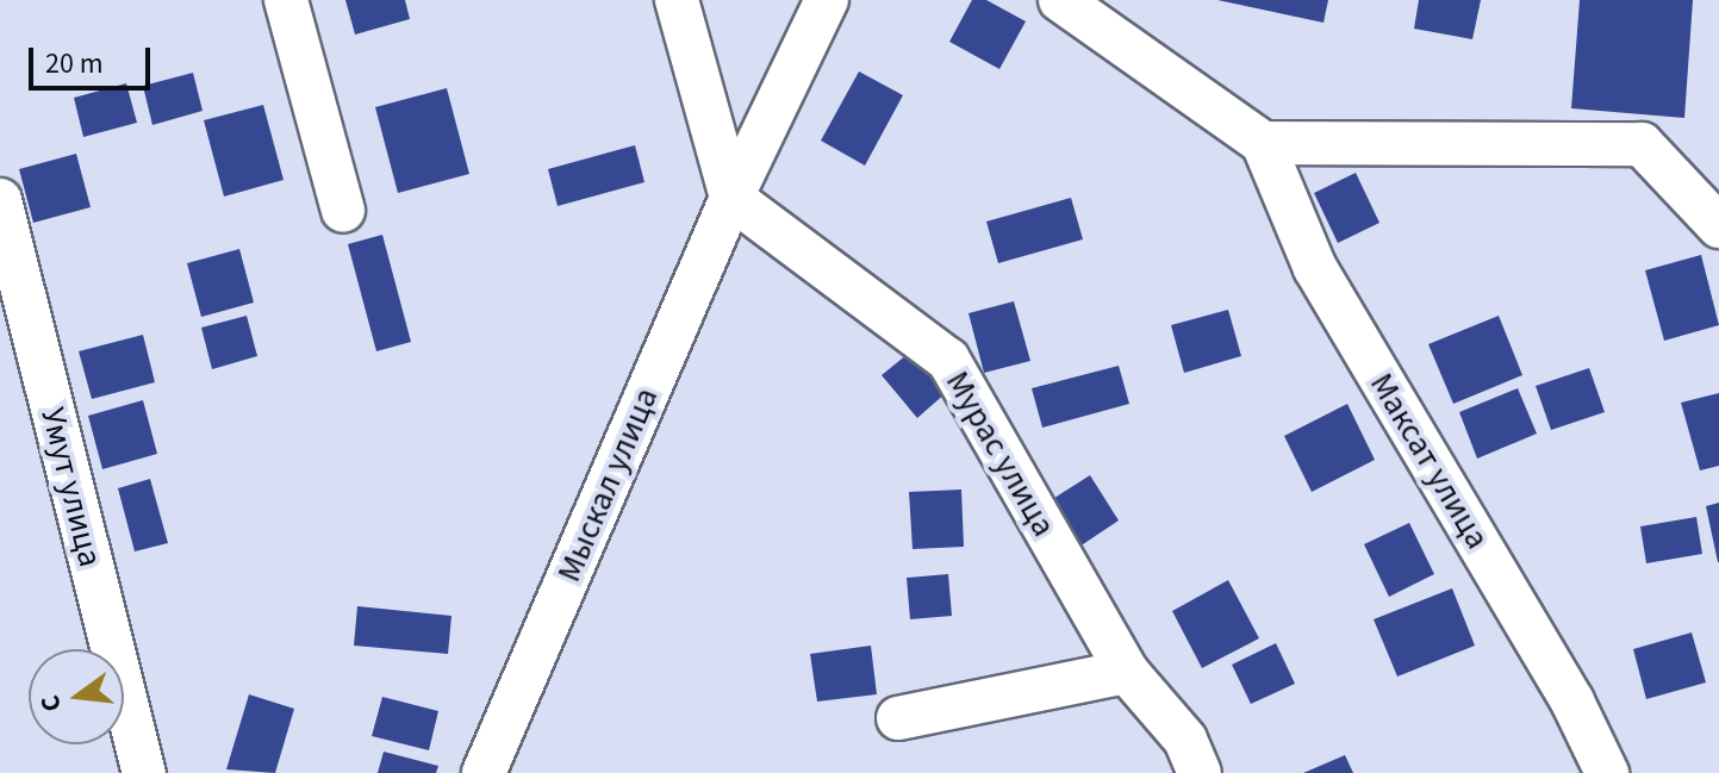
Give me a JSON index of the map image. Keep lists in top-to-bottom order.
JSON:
{
  "streets": {
    "street": [
      "Мурас улица",
      "Максат улица",
      "Мыскал улица",
      "Умут улица"
    ]
  },
  "crossings": [
    ["Мурас улица", "Мыскал улица"]
  ],
  "scale_bar": "20 m",
  "north": "left"
}
